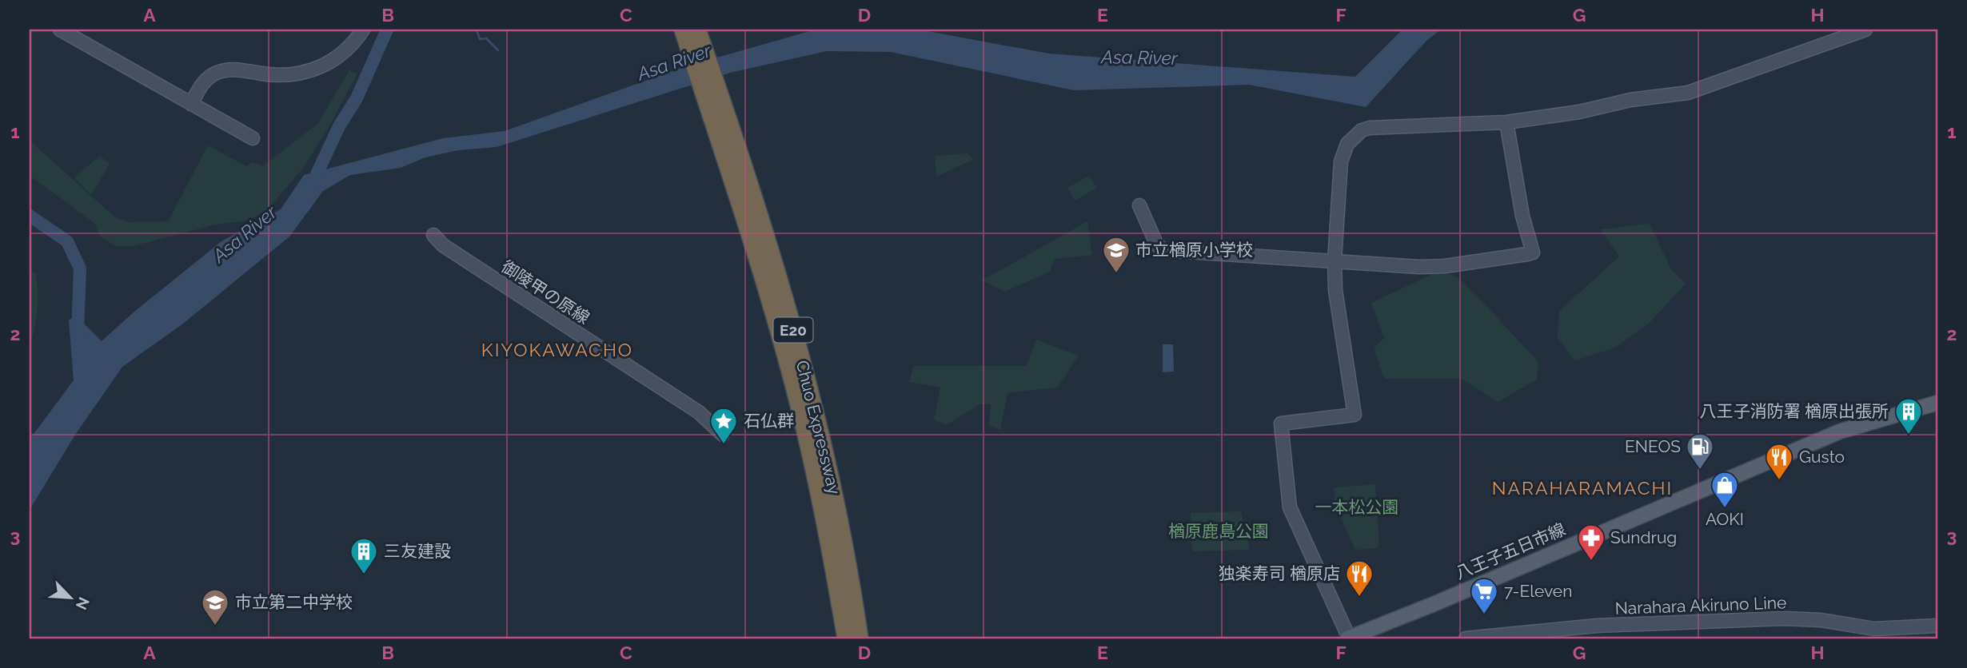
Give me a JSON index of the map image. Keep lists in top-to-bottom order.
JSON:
{
  "streets": {
    "highway": ["E20", "Chuo Expressway"],
    "main road": ["八王子五日市線"],
    "street": ["御陵甲の原線", "Narahara Akiruno Line"]
  },
  "districts": ["KIYOKAWACHO", "NARAHARAMACHI"],
  "water": ["Asa River"],
  "parks": ["一本松公園", "楢原鹿島公園"],
  "places": {
    "school or university": ["市立楢原小学校", "市立第二中学校"],
    "building": ["八王子消防署 楢原出張所", "三友建設"],
    "place": ["石仏群"],
    "fuel station": ["ENEOS"],
    "restaurant": ["Gusto", "独楽寿司 楢原店"],
    "shop": ["AOKI"],
    "pharmacy": ["Sundrug"],
    "supermarket": ["7-Eleven"]
  },
  "north": "bottom right",
  "grid": {
    "columns": [
      "A",
      "B",
      "C",
      "D",
      "E",
      "F",
      "G",
      "H"
    ],
    "rows": ["1", "2", "3"]
  }
}
